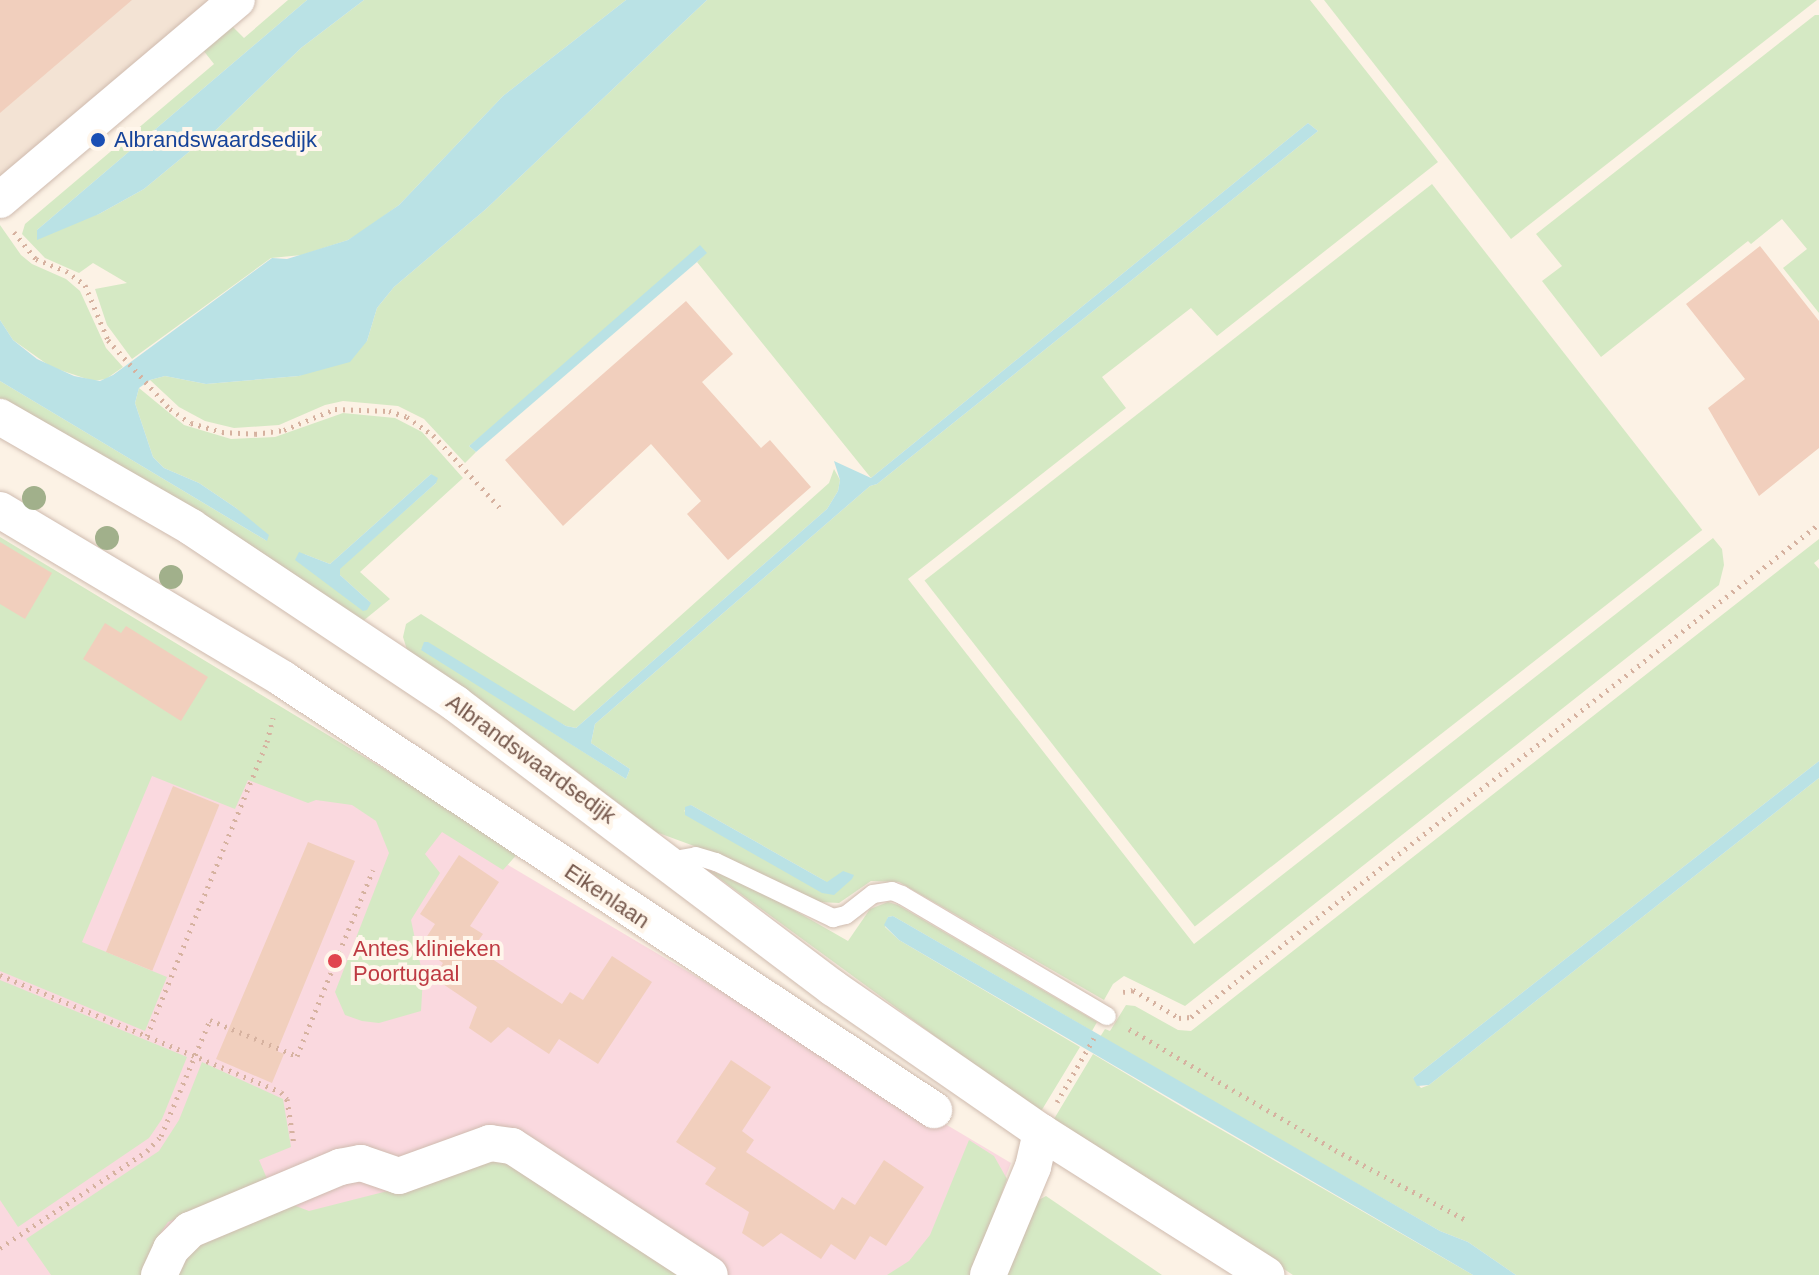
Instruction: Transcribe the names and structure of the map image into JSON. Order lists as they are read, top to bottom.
{
  "streets": {
    "street": ["Albrandswaardsedijk", "Eikenlaan"]
  },
  "places": ["Albrandswaardsedijk", "Antes klinieken Poortugaal"]
}
